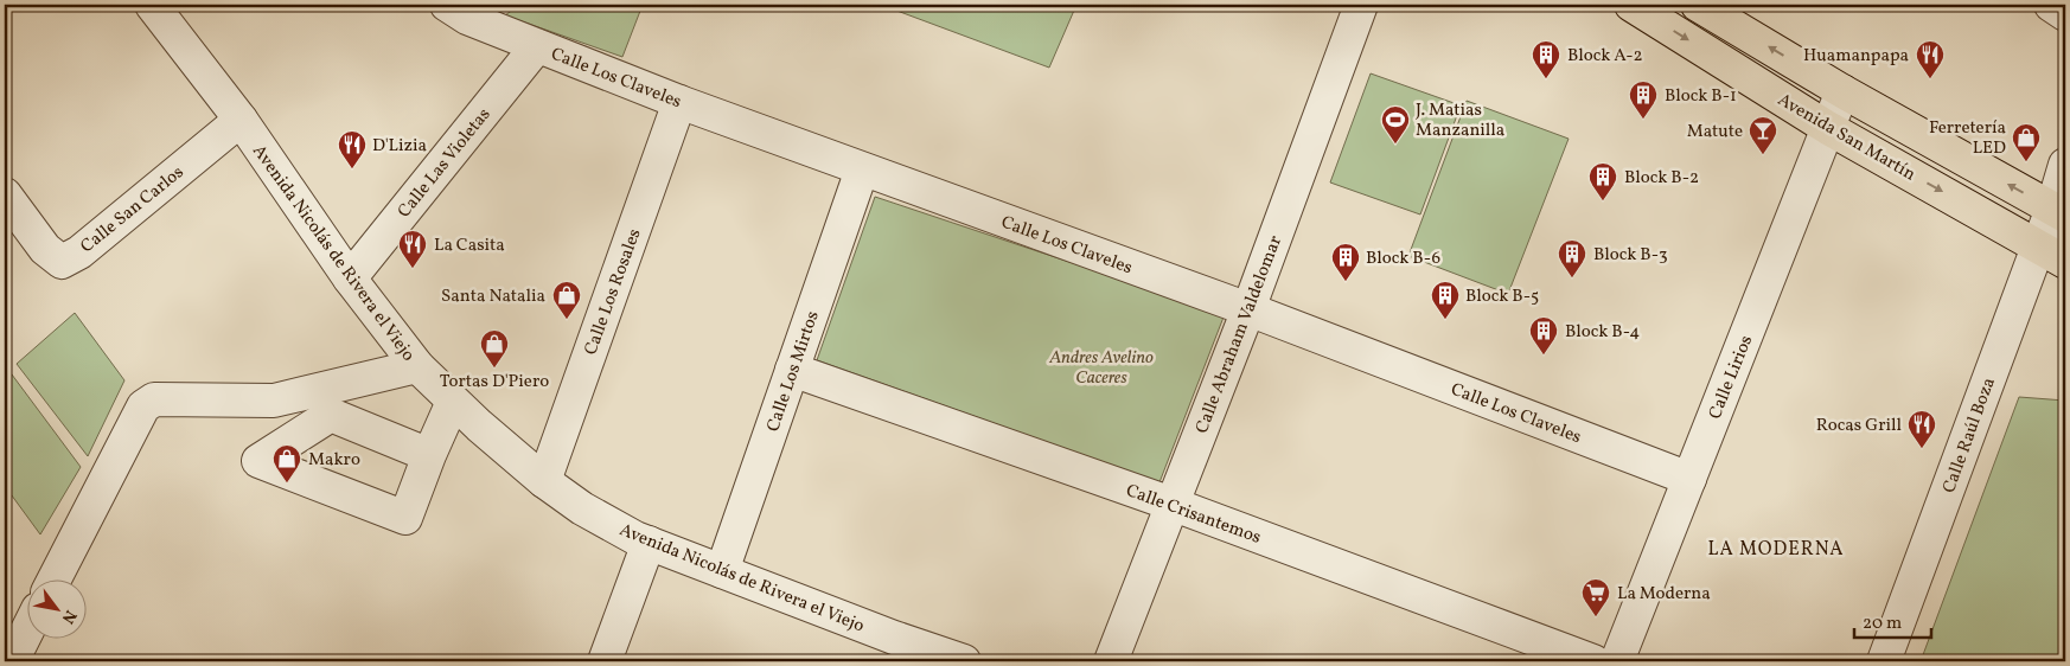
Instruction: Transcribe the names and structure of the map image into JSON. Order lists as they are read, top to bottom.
{
  "streets": {
    "main road": ["Avenida San Martín"],
    "street": [
      "Calle Los Claveles",
      "Calle Las Violetas",
      "Calle San Carlos",
      "Avenida Nicolás de Rivera el Viejo",
      "Calle Los Rosales",
      "Calle Abraham Valdelomar",
      "Calle Los Mirtos",
      "Calle Lirios",
      "Calle Raúl Boza",
      "Calle Crisantemos"
    ]
  },
  "crossings": [
    ["Calle Los Claveles", "Calle Las Violetas"],
    ["Calle Los Claveles", "Calle Los Rosales"],
    ["Calle Los Claveles", "Calle Abraham Valdelomar"],
    ["Calle Los Claveles", "Calle Los Mirtos"],
    ["Calle Los Claveles", "Calle Lirios"],
    ["Avenida San Martín", "Calle Lirios"],
    ["Avenida San Martín", "Calle Raúl Boza"],
    ["Calle Las Violetas", "Avenida Nicolás de Rivera el Viejo"],
    ["Calle San Carlos", "Avenida Nicolás de Rivera el Viejo"],
    ["Avenida Nicolás de Rivera el Viejo", "Calle Los Rosales"],
    ["Avenida Nicolás de Rivera el Viejo", "Calle Los Mirtos"],
    ["Calle Abraham Valdelomar", "Calle Crisantemos"],
    ["Calle Los Mirtos", "Calle Crisantemos"]
  ],
  "districts": ["LA MODERNA"],
  "parks": ["Andres Avelino Caceres"],
  "places": {
    "building": [
      "Block A-2",
      "Block B-1",
      "Block B-2",
      "Block B-3",
      "Block B-6",
      "Block B-5",
      "Block B-4"
    ],
    "restaurant": [
      "Huamanpapa",
      "D'Lizia",
      "La Casita",
      "Rocas Grill"
    ],
    "sports": ["J. Matias Manzanilla"],
    "bar": ["Matute"],
    "shop": [
      "Ferretería LED",
      "Santa Natalia",
      "Tortas D'Piero",
      "Makro"
    ],
    "supermarket": ["La Moderna"]
  },
  "scale_bar": "20 m",
  "north": "bottom right"
}
